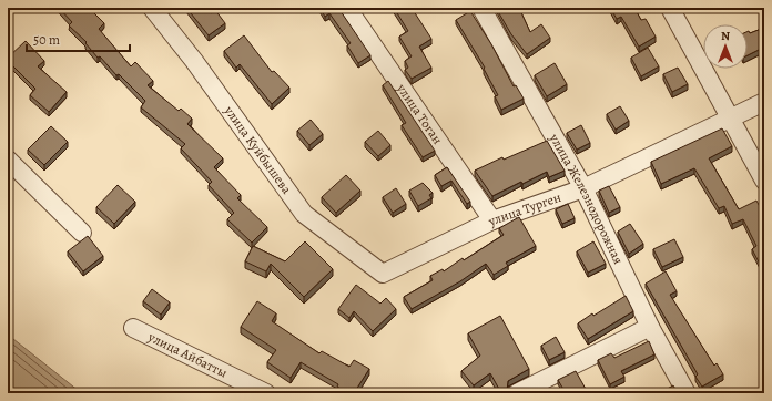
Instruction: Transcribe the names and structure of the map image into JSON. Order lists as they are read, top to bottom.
{
  "streets": {
    "street": [
      "улица Тоган",
      "улица Куйбышева",
      "улица Железнодорожная",
      "улица Турген",
      "улица Айбатты"
    ]
  },
  "crossings": [
    ["улица Тоган", "улица Турген"],
    ["улица Куйбышева", "улица Турген"],
    ["улица Железнодорожная", "улица Турген"]
  ],
  "scale_bar": "50 m",
  "north": "top"
}
